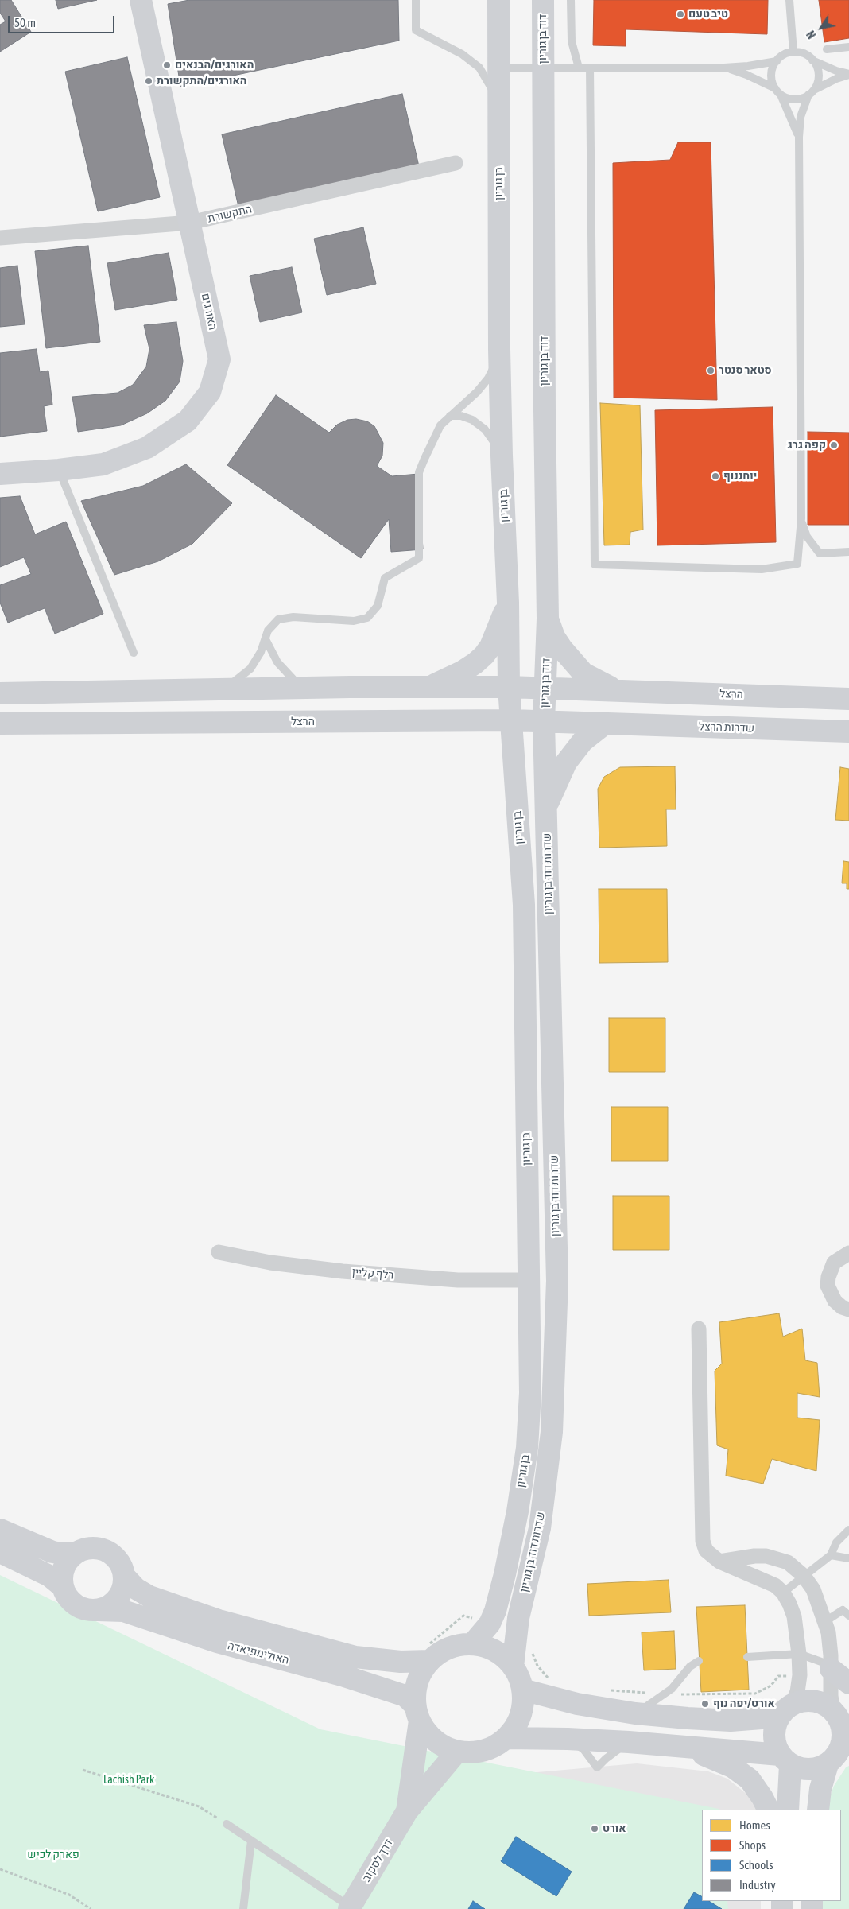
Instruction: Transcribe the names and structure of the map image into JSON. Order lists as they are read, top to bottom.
{
  "streets": {
    "main road": [
      "דוד בן גוריון",
      "בן גוריון",
      "האורגים",
      "הרצל",
      "שדרות הרצל",
      "שדרות דוד בן גוריון",
      "האולימפיאדה",
      "דרך לסקוב"
    ],
    "street": ["התקשורת", "רלף קליין"]
  },
  "crossings": [
    ["דוד בן גוריון", "הרצל"],
    ["דוד בן גוריון", "שדרות דוד בן גוריון"],
    ["בן גוריון", "הרצל"],
    ["בן גוריון", "שדרות דוד בן גוריון"],
    ["בן גוריון", "רלף קליין"],
    ["בן גוריון", "האולימפיאדה"],
    ["בן גוריון", "דרך לסקוב"],
    ["התקשורת", "האורגים"],
    ["הרצל", "שדרות הרצל"],
    ["הרצל", "שדרות דוד בן גוריון"],
    ["שדרות דוד בן גוריון", "האולימפיאדה"],
    ["שדרות דוד בן גוריון", "דרך לסקוב"],
    ["האולימפיאדה", "דרך לסקוב"]
  ],
  "parks": ["Lachish Park", "פארק לכיש"],
  "places": [
    "טיב טעם",
    "האורגים/הבנאים",
    "האורגים/התקשורת",
    "סטאר סנטר",
    "קפה גרג",
    "יוחננוף",
    "אורט/יפה נוף",
    "אורט"
  ],
  "legend": [
    "Homes",
    "Shops",
    "Schools",
    "Industry"
  ],
  "scale_bar": "50 m",
  "north": "bottom left"
}
